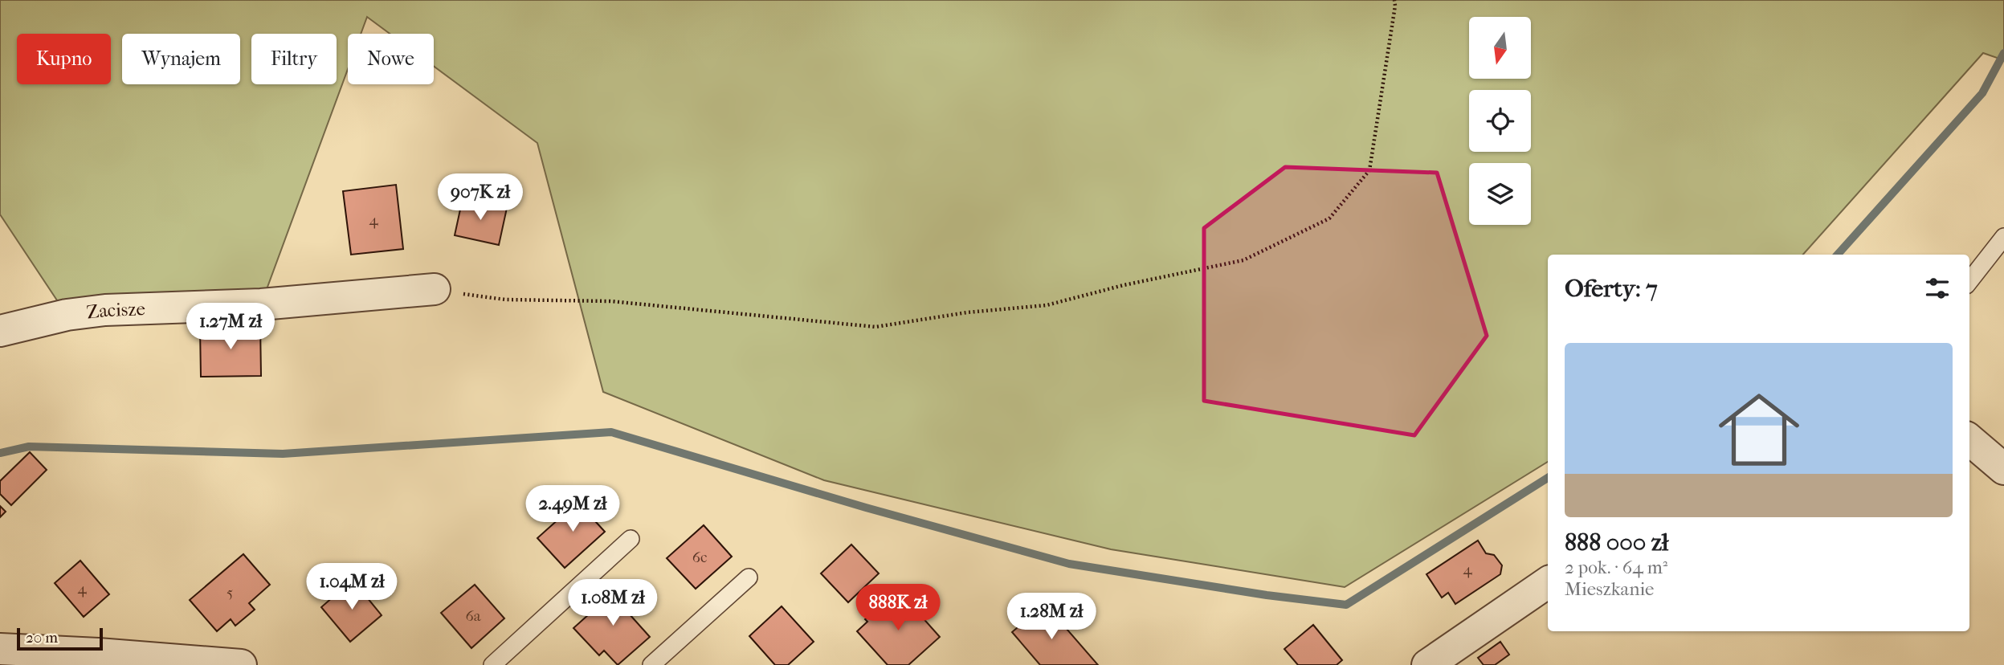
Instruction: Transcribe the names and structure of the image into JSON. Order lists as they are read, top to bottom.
{
  "streets": {
    "street": ["Zacisze"]
  },
  "house_numbers": [
    "4",
    "6c",
    "4",
    "4",
    "5",
    "6a"
  ],
  "scale_bar": "20 m",
  "north": "bottom",
  "page": {
    "chip": [
      "Kupno",
      "Wynajem",
      "Filtry",
      "Nowe"
    ],
    "price": [
      "907K zł",
      "1.27M zł",
      "2.49M zł",
      "1.04M zł",
      "1.08M zł",
      "888K zł",
      "1.28M zł"
    ],
    "heading": "Oferty: 7",
    "list": [
      {
        "name": "888 000 zł",
        "note": "2 pok. · 64 m² · Mieszkanie"
      }
    ],
    "scale": "20 m"
  }
}
